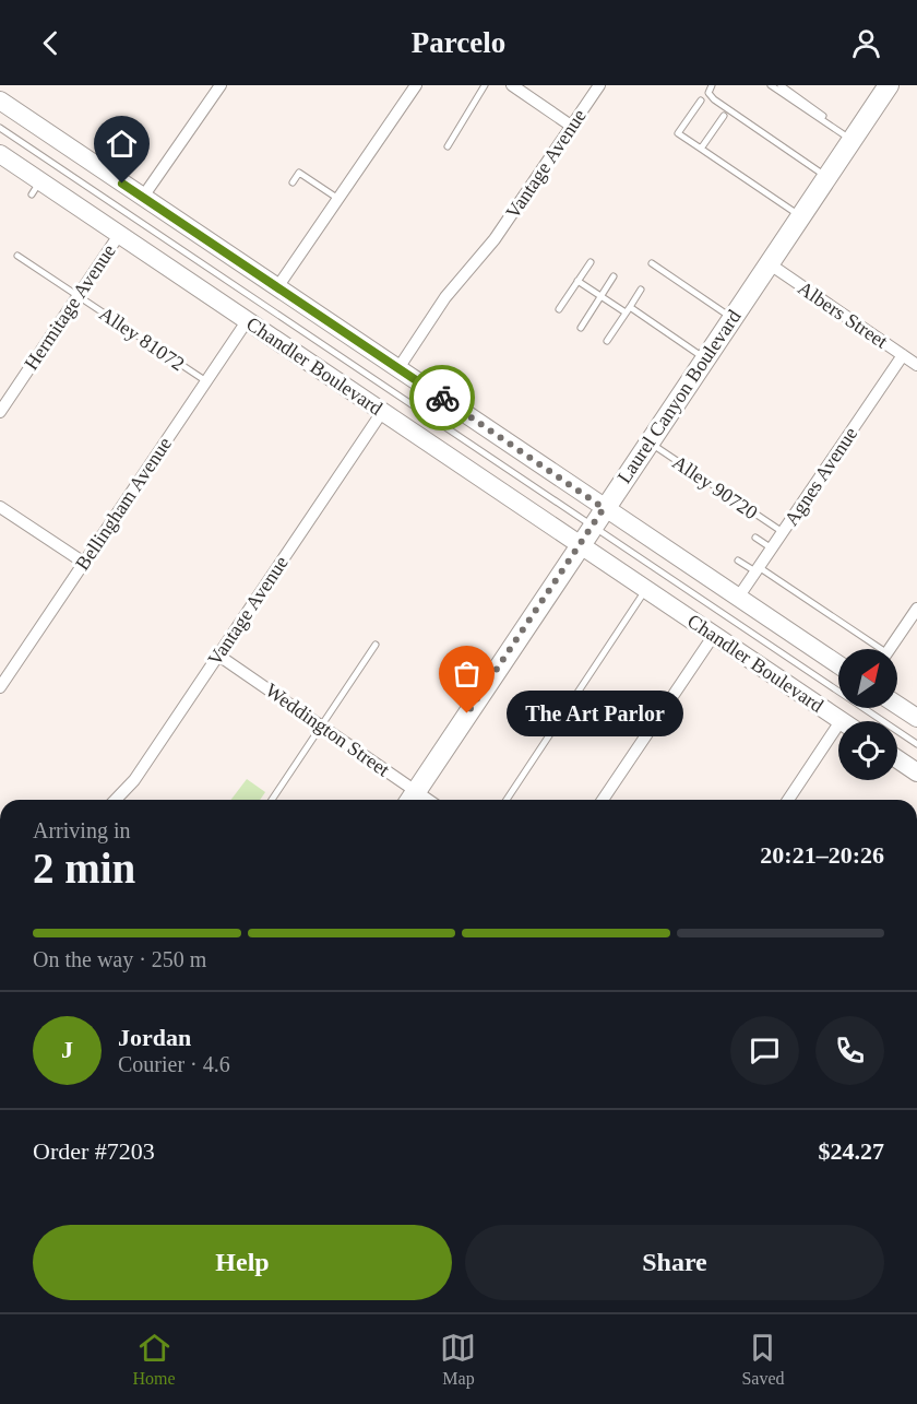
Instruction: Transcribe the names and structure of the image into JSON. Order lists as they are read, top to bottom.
{
  "streets": {
    "main road": ["Laurel Canyon Boulevard"],
    "street": [
      "Vantage Avenue",
      "Hermitage Avenue",
      "Albers Street",
      "Chandler Boulevard",
      "Agnes Avenue",
      "Bellingham Avenue",
      "Weddington Street"
    ],
    "lane": ["Alley 81072", "Alley 90720"]
  },
  "crossings": [
    ["Vantage Avenue", "Chandler Boulevard"],
    ["Vantage Avenue", "Weddington Street"],
    ["Hermitage Avenue", "Alley 81072"],
    ["Hermitage Avenue", "Chandler Boulevard"],
    ["Albers Street", "Laurel Canyon Boulevard"],
    ["Albers Street", "Agnes Avenue"],
    ["Alley 81072", "Bellingham Avenue"],
    ["Chandler Boulevard", "Laurel Canyon Boulevard"],
    ["Chandler Boulevard", "Bellingham Avenue"],
    ["Laurel Canyon Boulevard", "Alley 90720"],
    ["Laurel Canyon Boulevard", "Weddington Street"],
    ["Agnes Avenue", "Alley 90720"]
  ],
  "places": ["The Art Parlor"],
  "north": "top right",
  "page": {
    "header": "Parcelo",
    "bubble": "The Art Parlor",
    "heading": ["2 min", "Arriving in", "20:21–20:26"],
    "panel": [
      "Jordan",
      "Courier · 4.6",
      "Order #7203",
      "$24.27"
    ],
    "bar": "On the way · 250 m",
    "round": "J",
    "buttons": ["Help", "Share"],
    "tabs": ["Home", "Map", "Saved"]
  }
}
